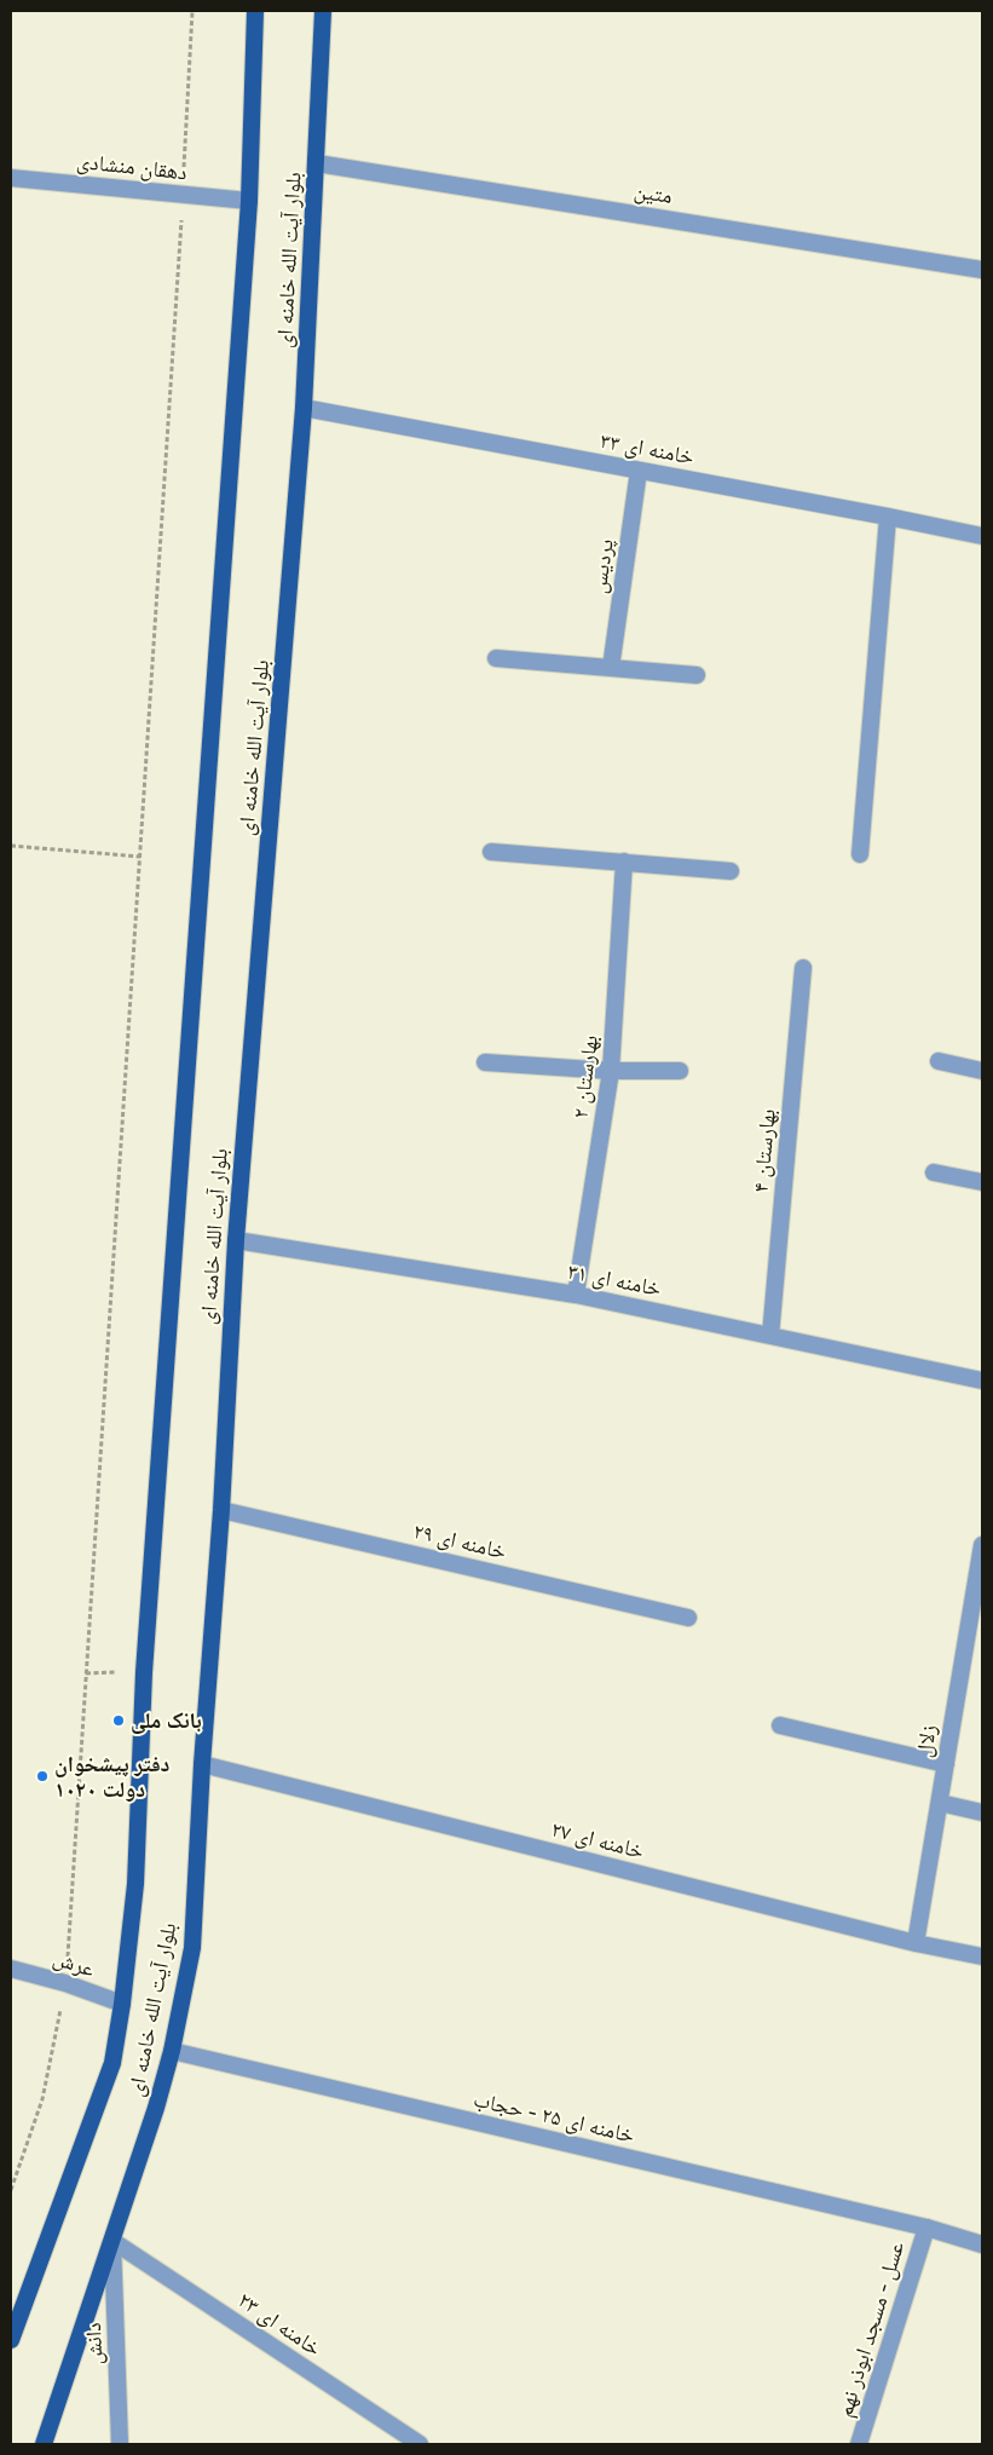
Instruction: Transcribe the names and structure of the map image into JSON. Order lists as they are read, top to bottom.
{
  "streets": {
    "main road": ["بلوار آیت الله خامنه ای"],
    "street": [
      "دهقان منشادی",
      "متین",
      "خامنه ای ۳۳",
      "پردیس",
      "بهارستان ۲",
      "بهارستان ۴",
      "خامنه ای ۳۱",
      "خامنه ای ۲۹",
      "زلال",
      "خامنه ای ۲۷",
      "عرش",
      "خامنه ای ۲۵ - حجاب",
      "خامنه ای ۲۳",
      "عسل - مسجد ابوذر نهم",
      "دانش"
    ]
  },
  "crossings": [
    ["دهقان منشادی", "بلوار آیت الله خامنه ای"],
    ["متین", "بلوار آیت الله خامنه ای"],
    ["بلوار آیت الله خامنه ای", "خامنه ای ۳۳"],
    ["بلوار آیت الله خامنه ای", "خامنه ای ۳۱"],
    ["بلوار آیت الله خامنه ای", "خامنه ای ۲۹"],
    ["بلوار آیت الله خامنه ای", "خامنه ای ۲۷"],
    ["بلوار آیت الله خامنه ای", "عرش"],
    ["بلوار آیت الله خامنه ای", "خامنه ای ۲۵ - حجاب"],
    ["بلوار آیت الله خامنه ای", "خامنه ای ۲۳"],
    ["بلوار آیت الله خامنه ای", "دانش"],
    ["خامنه ای ۳۳", "پردیس"],
    ["بهارستان ۲", "خامنه ای ۳۱"],
    ["بهارستان ۴", "خامنه ای ۳۱"],
    ["زلال", "خامنه ای ۲۷"],
    ["خامنه ای ۲۵ - حجاب", "عسل - مسجد ابوذر نهم"],
    ["خامنه ای ۲۳", "دانش"]
  ],
  "places": ["بانک ملی", "دفتر پیشخوان دولت ۱۰۲۰"]
}
